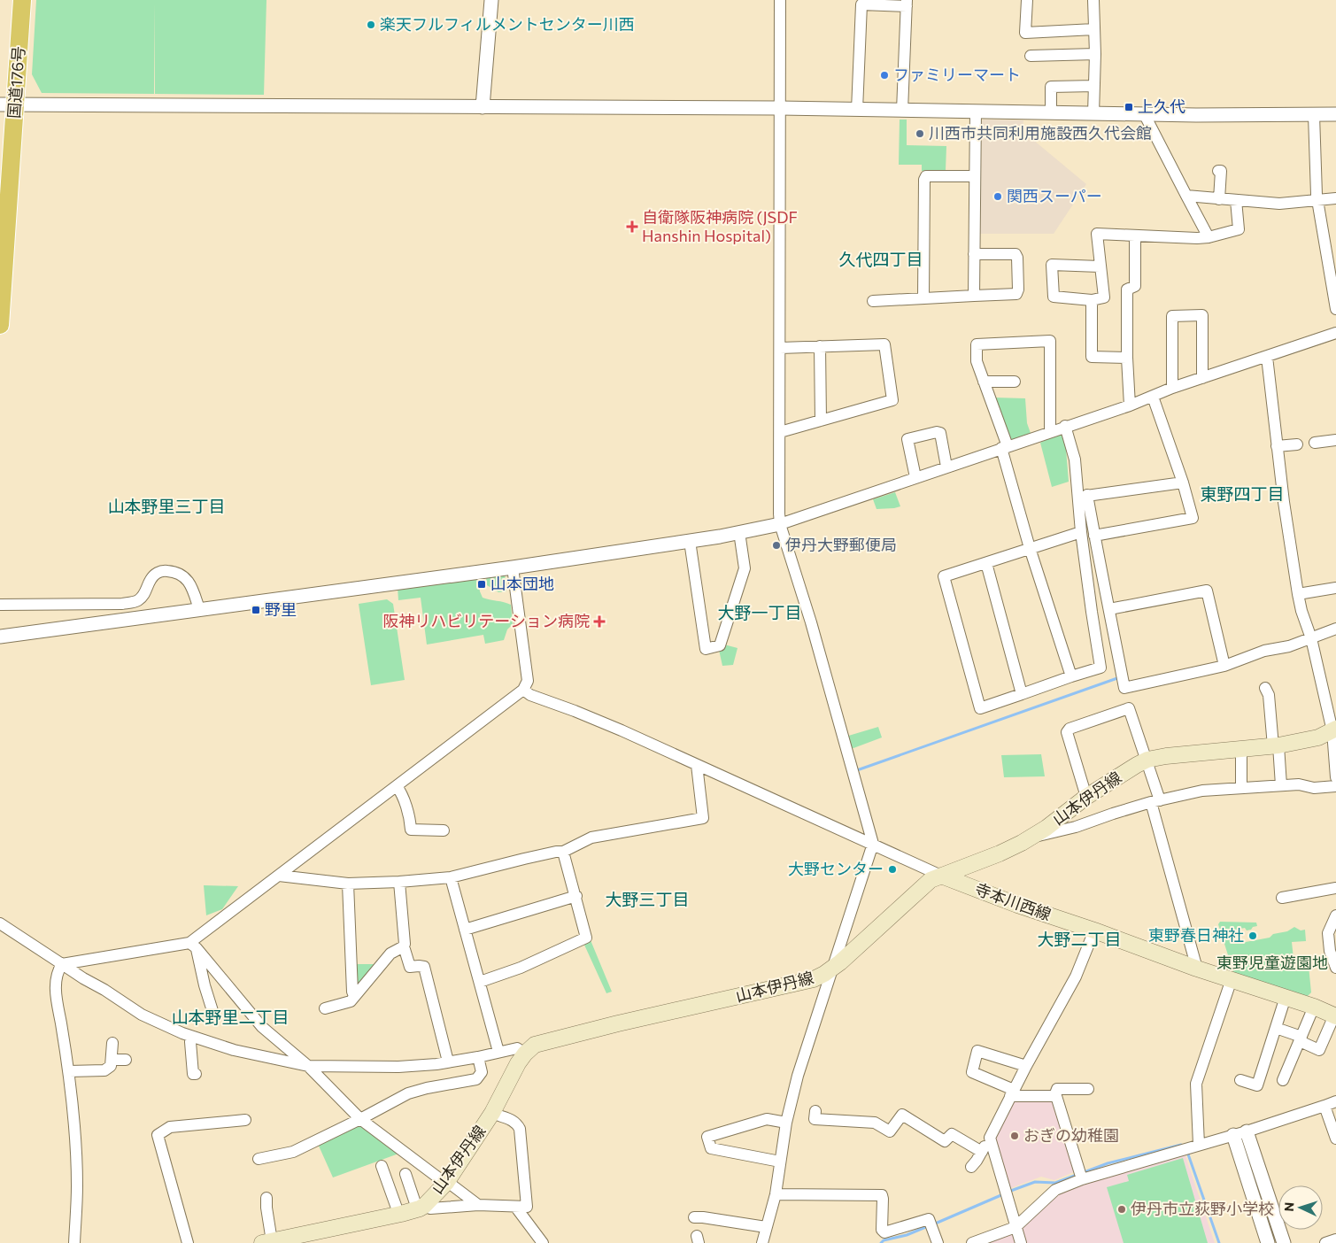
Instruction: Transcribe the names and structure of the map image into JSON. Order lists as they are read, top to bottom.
{
  "streets": {
    "highway": ["国道176号"],
    "main road": ["山本伊丹線", "寺本川西線"]
  },
  "crossings": [
    ["山本伊丹線", "寺本川西線"]
  ],
  "districts": [
    "久代四丁目",
    "東野四丁目",
    "山本野里三丁目",
    "大野一丁目",
    "大野三丁目",
    "大野二丁目",
    "山本野里二丁目"
  ],
  "parks": ["東野児童遊園地"],
  "places": {
    "other": [
      "楽天フルフィルメントセンター川西",
      "ファミリーマート",
      "川西市共同利用施設西久代会館",
      "関西スーパー",
      "伊丹大野郵便局",
      "大野センター",
      "東野春日神社",
      "おぎの幼稚園",
      "伊丹市立荻野小学校"
    ],
    "transit": ["上久代", "山本団地", "野里"],
    "health": ["自衛隊阪神病院 (JSDF Hanshin Hospital)", "阪神リハビリテーション病院"]
  },
  "north": "left"
}
